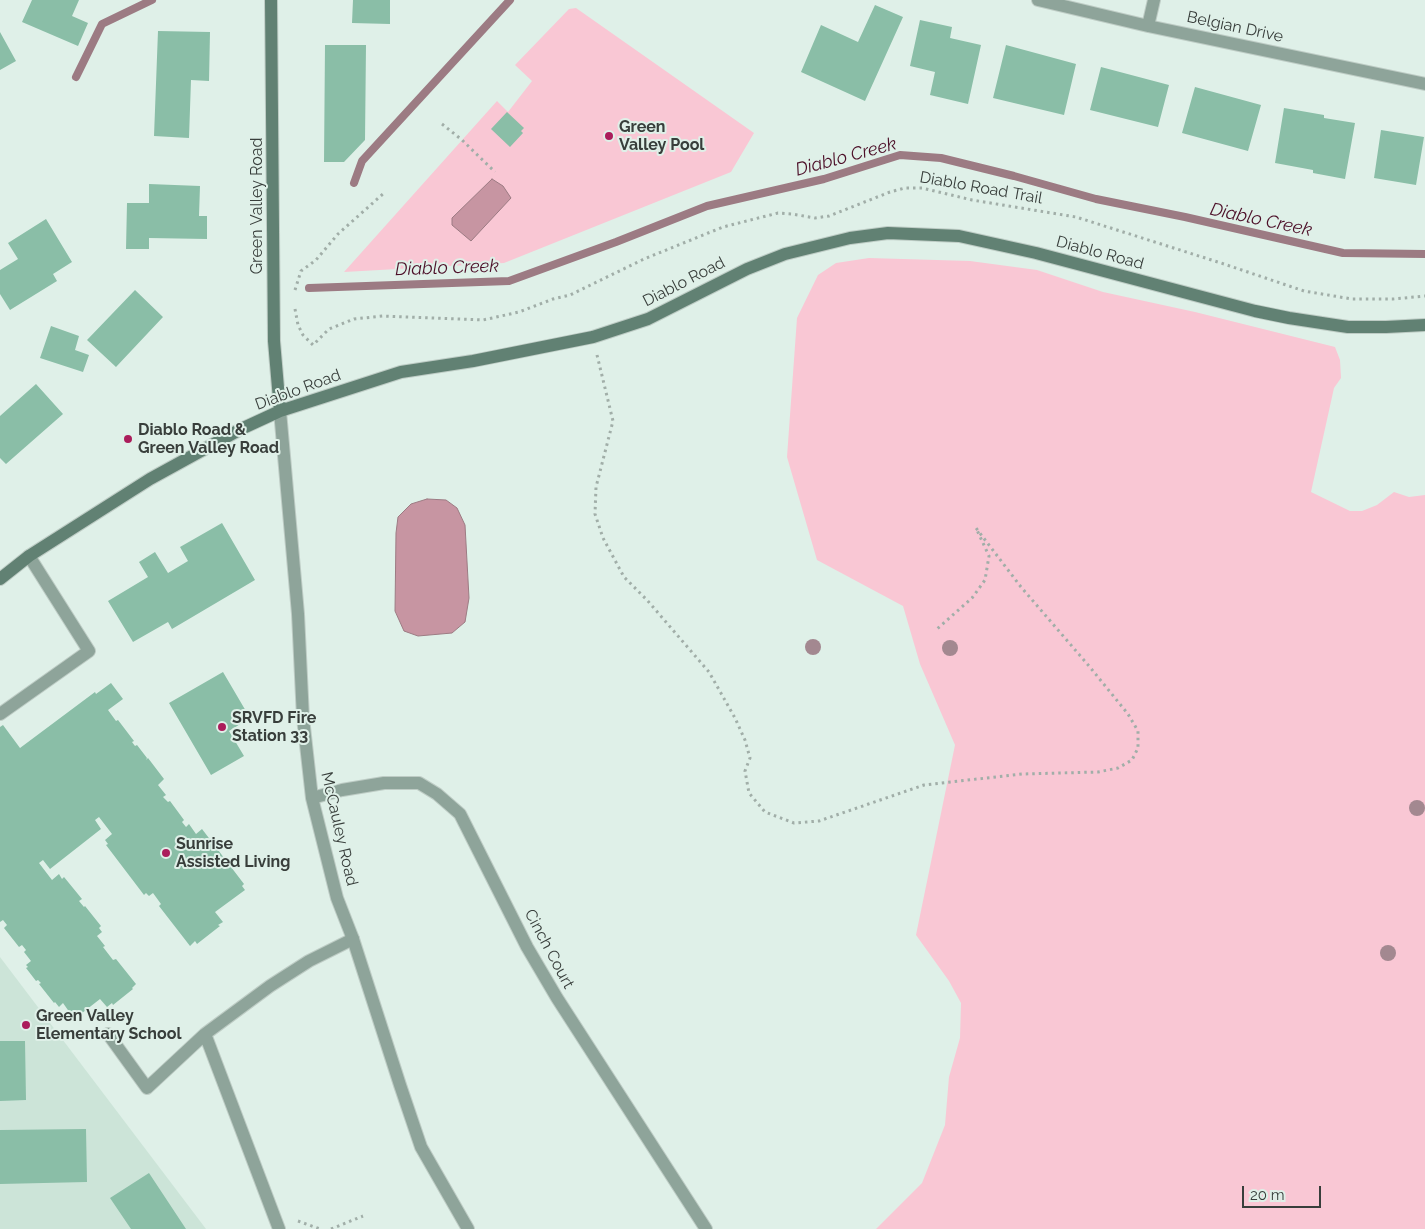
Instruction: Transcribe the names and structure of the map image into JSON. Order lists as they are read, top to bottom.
{
  "streets": {
    "street": [
      "Belgian Drive",
      "Green Valley Road",
      "Diablo Road",
      "McCauley Road",
      "Cinch Court"
    ],
    "path": ["Diablo Road Trail"]
  },
  "crossings": [
    ["Green Valley Road", "Diablo Road"],
    ["Green Valley Road", "McCauley Road"],
    ["Diablo Road", "McCauley Road"],
    ["McCauley Road", "Cinch Court"]
  ],
  "water": ["Diablo Creek"],
  "places": [
    "Green Valley Pool",
    "Diablo Road & Green Valley Road",
    "SRVFD Fire Station 33",
    "Sunrise Assisted Living",
    "Green Valley Elementary School"
  ],
  "scale_bar": "20 m"
}
